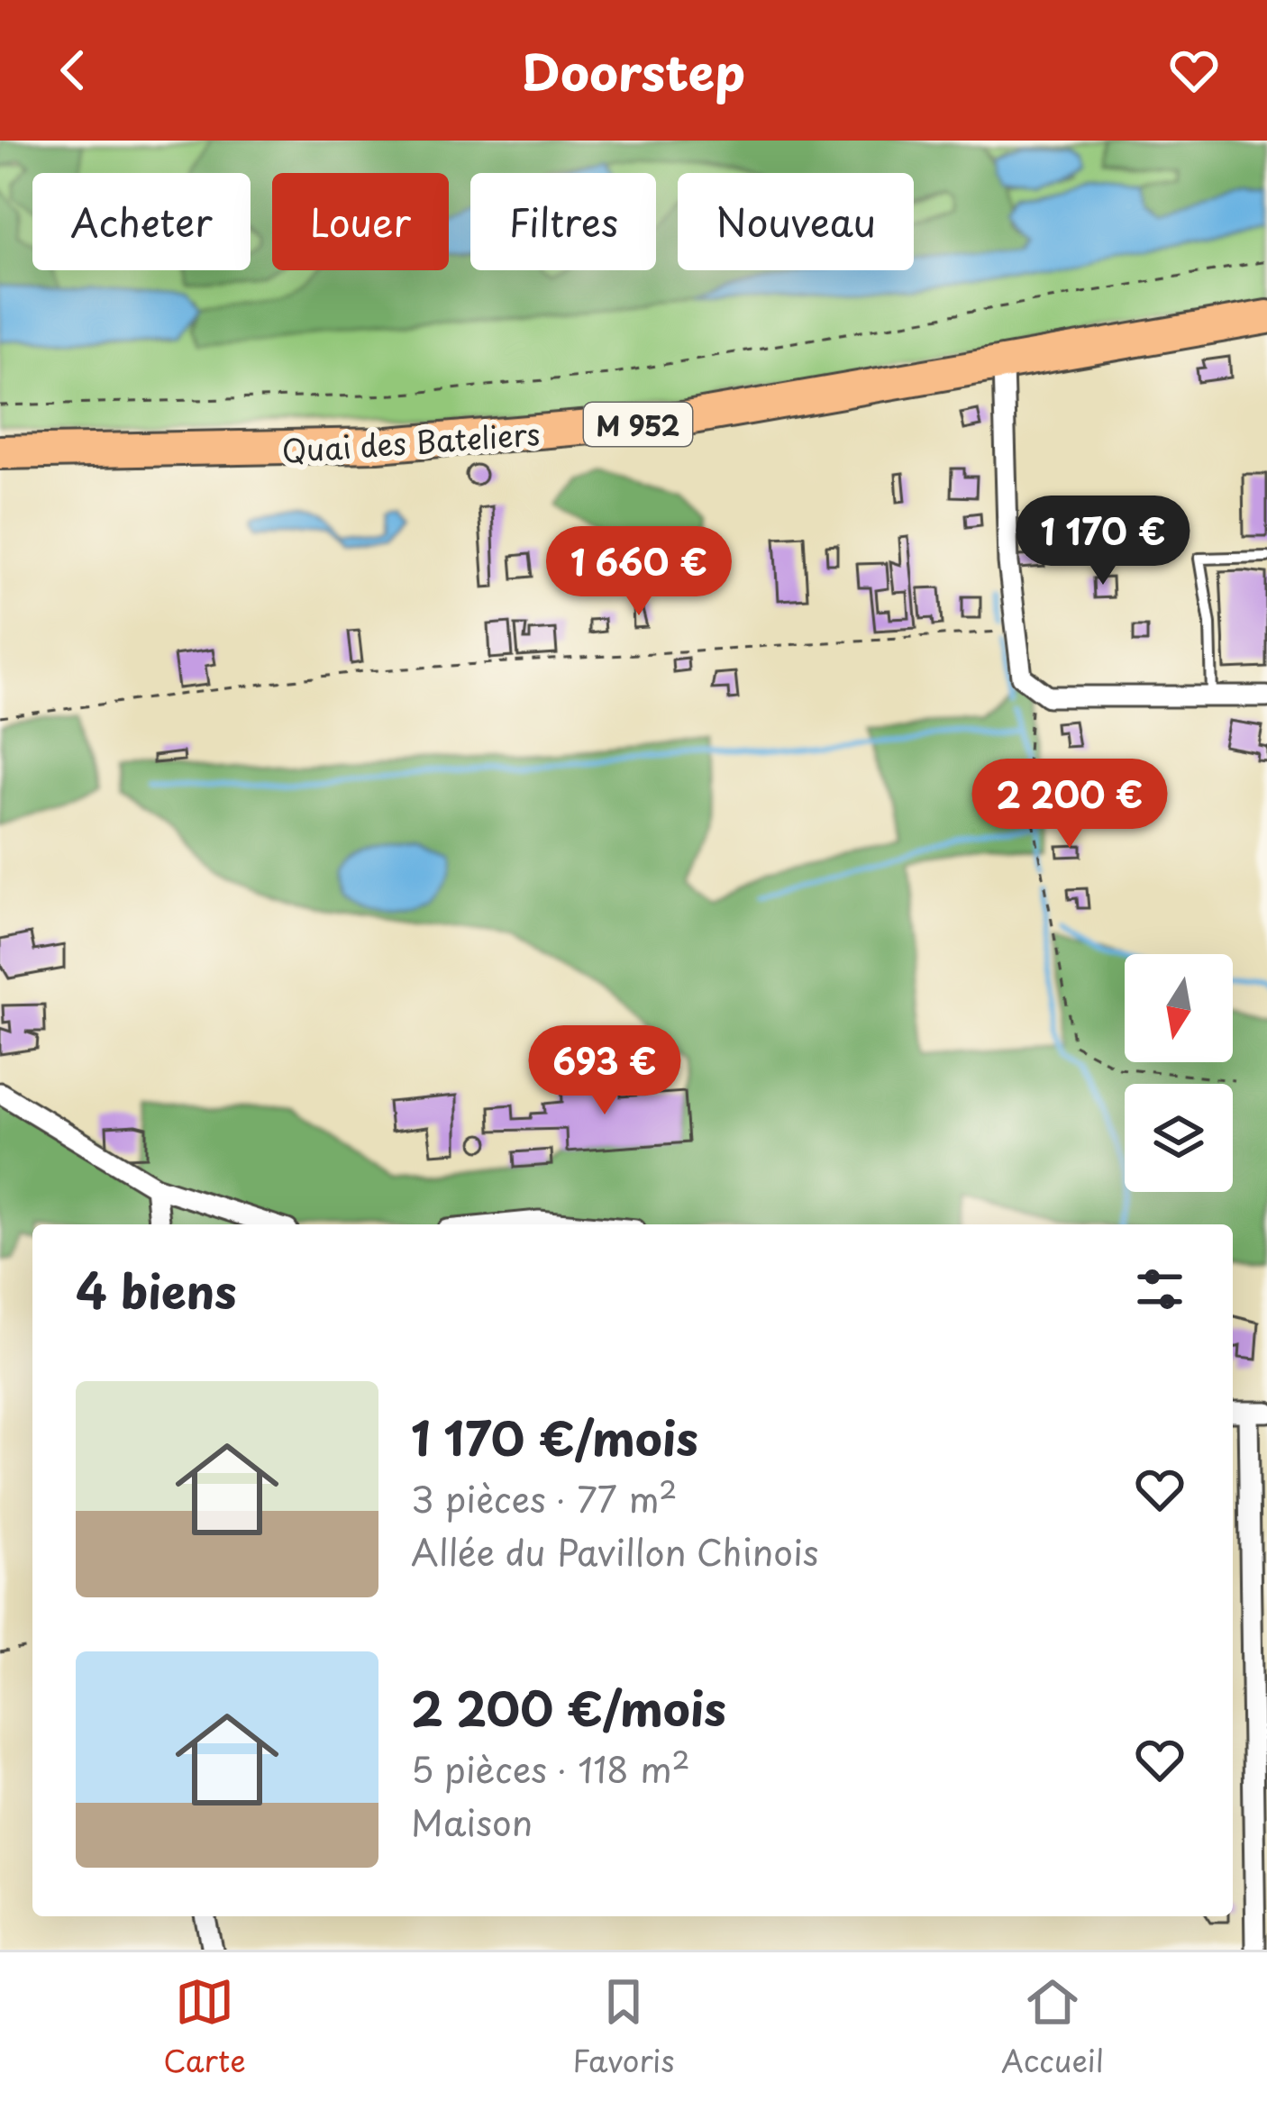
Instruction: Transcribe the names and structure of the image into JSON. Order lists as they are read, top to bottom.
{
  "streets": {
    "main road": ["M 952", "Quai des Bateliers"]
  },
  "north": "bottom",
  "page": {
    "header": "Doorstep",
    "chip": [
      "Acheter",
      "Louer",
      "Filtres",
      "Nouveau"
    ],
    "price": [
      "1 170 €",
      "1 660 €",
      "2 200 €",
      "693 €"
    ],
    "heading": "4 biens",
    "list": [
      {
        "name": "1 170 €/mois",
        "note": "3 pièces · 77 m² · Allée du Pavillon Chinois"
      },
      {
        "name": "2 200 €/mois",
        "note": "5 pièces · 118 m² · Maison"
      }
    ],
    "tabs": ["Carte", "Favoris", "Accueil"]
  }
}
